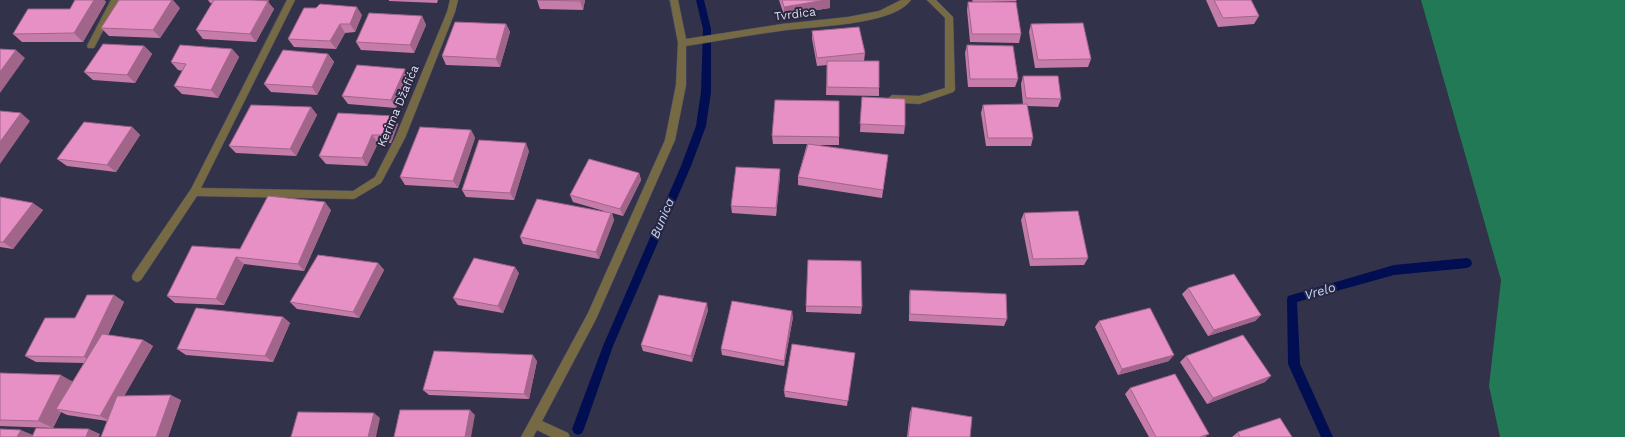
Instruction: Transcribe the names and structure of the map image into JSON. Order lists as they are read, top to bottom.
{
  "streets": {
    "street": ["Tvrdica", "Kerima Džafića"]
  },
  "water": ["Bunica", "Vrelo"]
}
